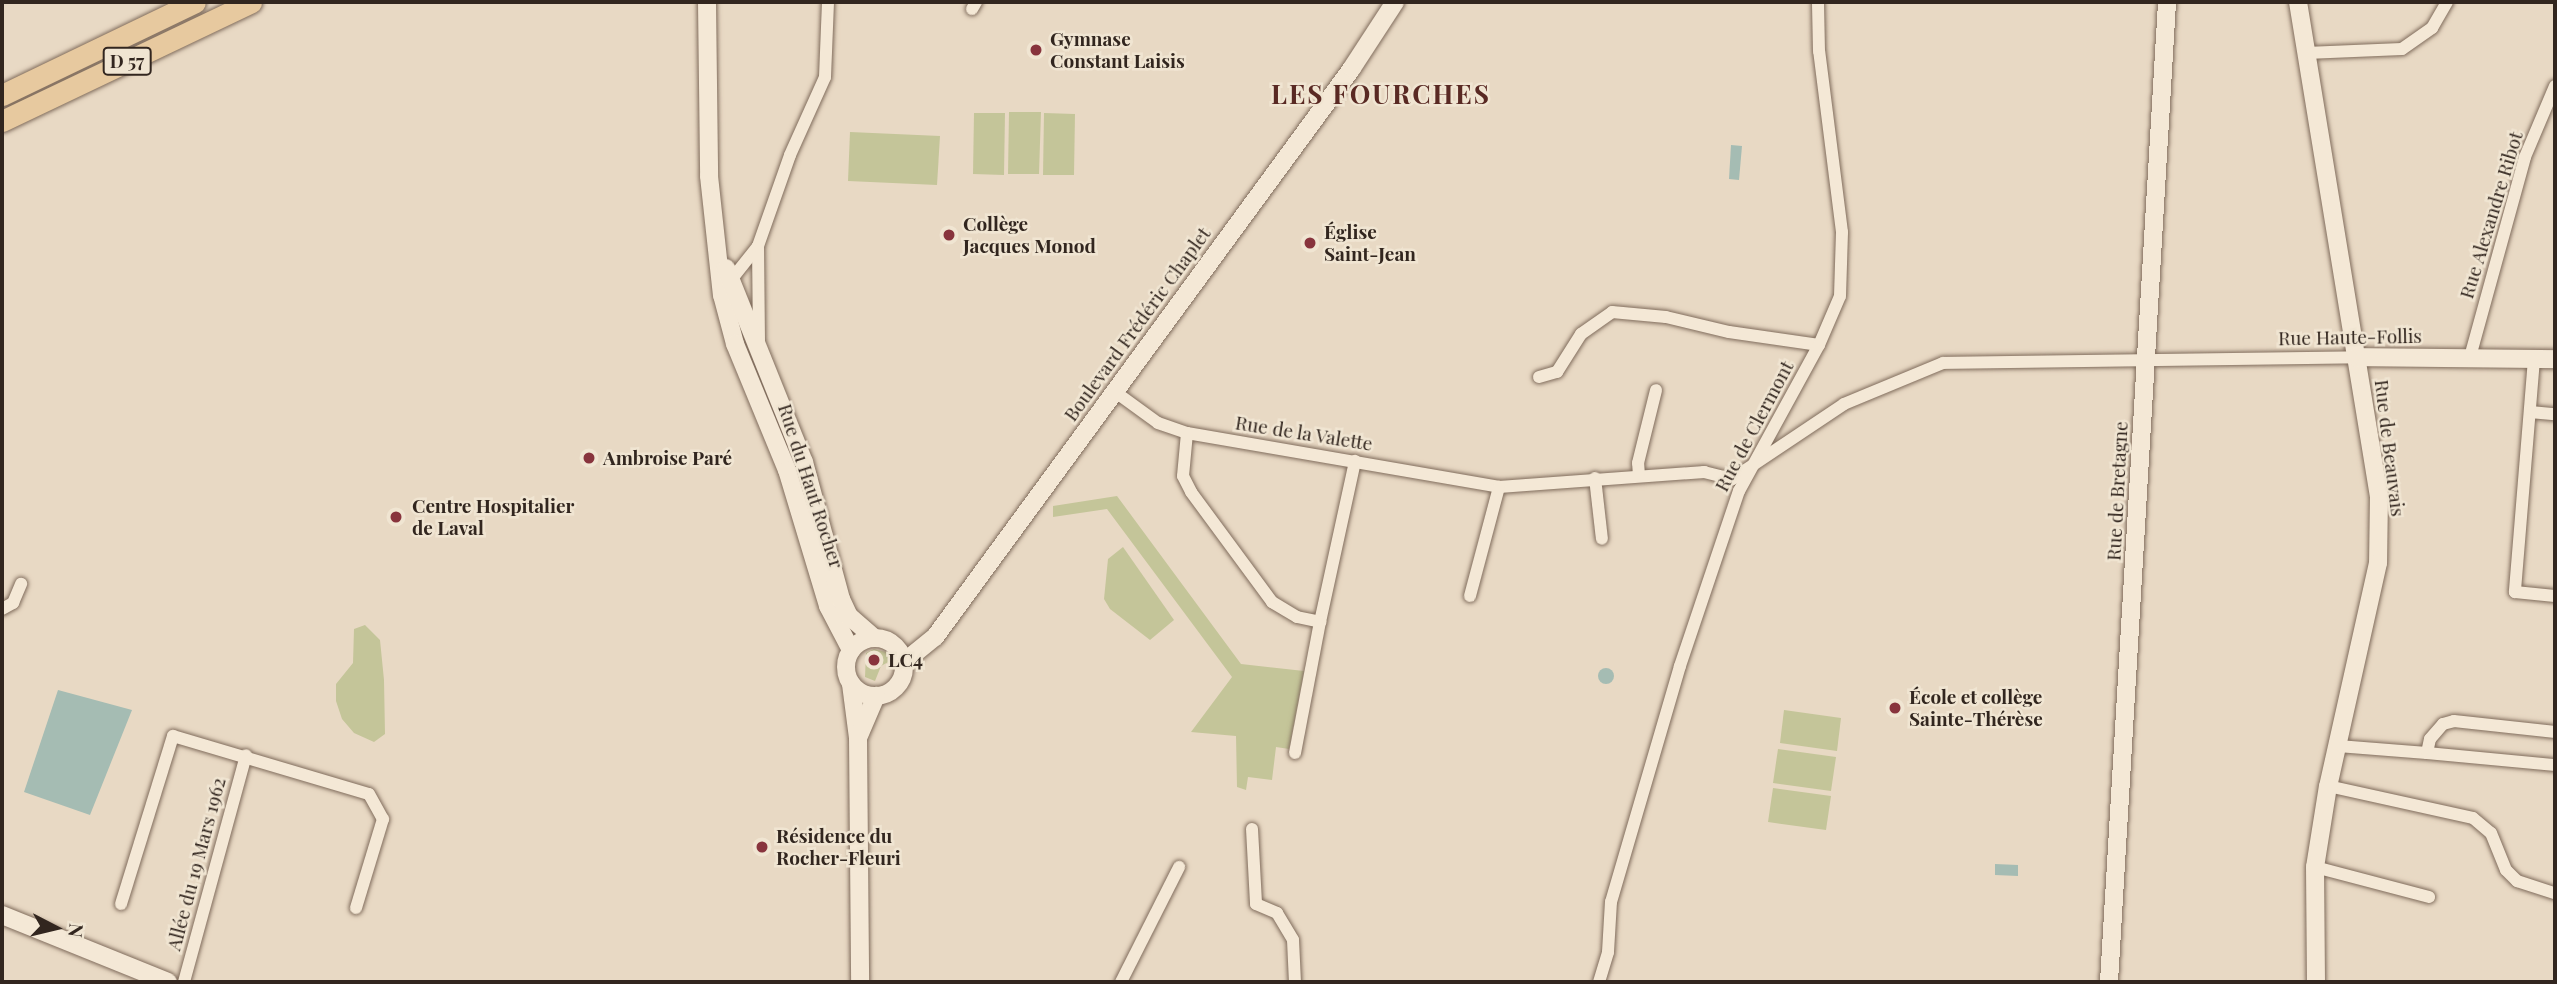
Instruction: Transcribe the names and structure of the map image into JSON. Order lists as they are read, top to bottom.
{
  "streets": {
    "main road": ["D 57"],
    "street": [
      "Rue Alexandre Ribot",
      "Boulevard Frédéric Chaplet",
      "Rue Haute-Follis",
      "Rue de Clermont",
      "Rue de la Valette",
      "Rue de Beauvais",
      "Rue du Haut Rocher",
      "Rue de Bretagne",
      "Allée du 19 Mars 1962"
    ]
  },
  "crossings": [
    ["Rue Alexandre Ribot", "Rue Haute-Follis"],
    ["Boulevard Frédéric Chaplet", "Rue de la Valette"],
    ["Boulevard Frédéric Chaplet", "Rue du Haut Rocher"],
    ["Rue Haute-Follis", "Rue de Clermont"],
    ["Rue Haute-Follis", "Rue de la Valette"],
    ["Rue Haute-Follis", "Rue de Beauvais"],
    ["Rue Haute-Follis", "Rue de Bretagne"],
    ["Rue de Clermont", "Rue de la Valette"]
  ],
  "districts": ["LES FOURCHES"],
  "places": [
    "Gymnase Constant Laisis",
    "Collège Jacques Monod",
    "Église Saint-Jean",
    "Ambroise Paré",
    "Centre Hospitalier de Laval",
    "LC4",
    "École et collège Sainte-Thérèse",
    "Résidence du Rocher-Fleuri"
  ],
  "north": "right"
}
